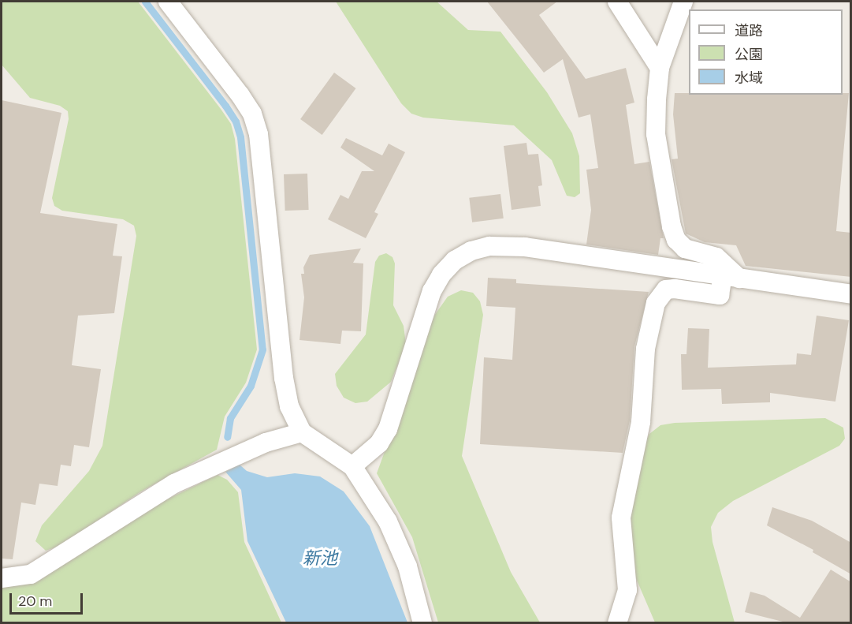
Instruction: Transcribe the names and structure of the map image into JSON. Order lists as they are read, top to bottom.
{
  "water": ["新池"],
  "legend": ["道路", "公園", "水域"],
  "scale_bar": "20 m"
}
